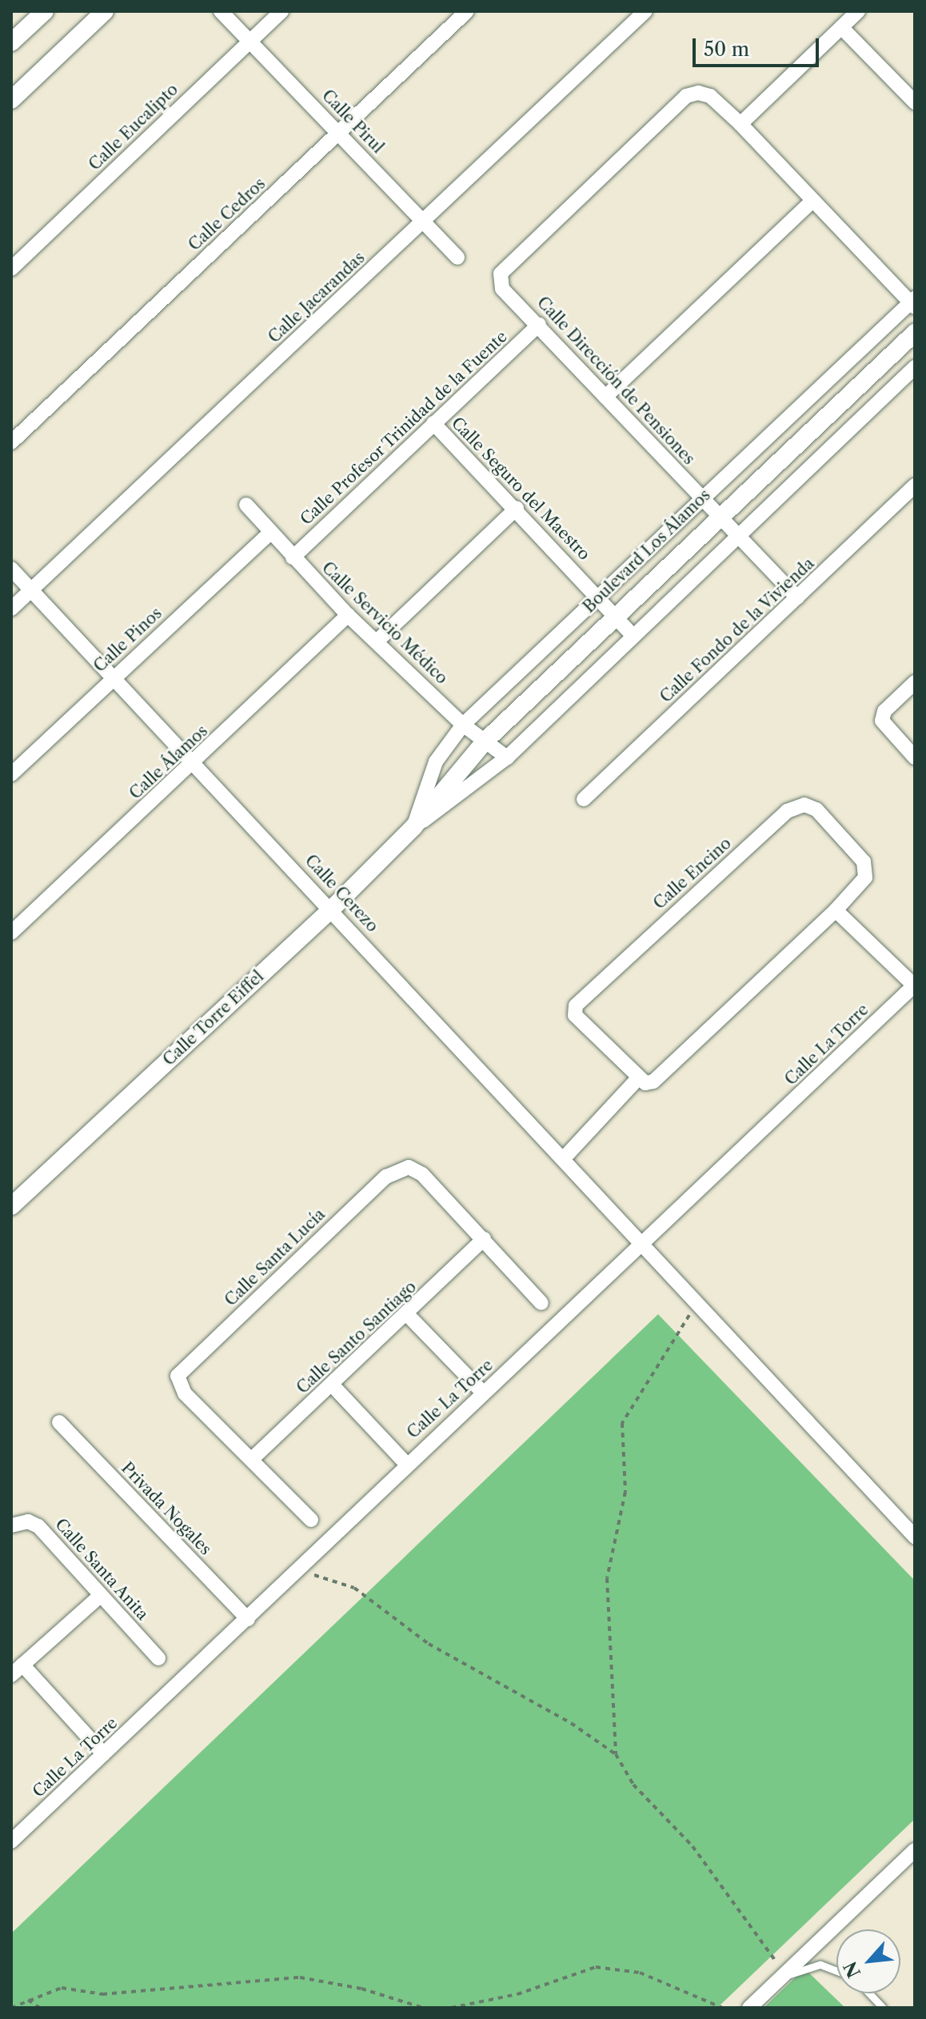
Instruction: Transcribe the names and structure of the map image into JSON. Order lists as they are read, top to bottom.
{
  "streets": {
    "street": [
      "Calle Pirul",
      "Calle Eucalipto",
      "Calle Cedros",
      "Calle Jacarandas",
      "Calle Dirección de Pensiones",
      "Calle Profesor Trinidad de la Fuente",
      "Calle Seguro del Maestro",
      "Boulevard Los Álamos",
      "Calle Servicio Médico",
      "Calle Fondo de la Vivienda",
      "Calle Pinos",
      "Calle Álamos",
      "Calle Encino",
      "Calle Cerezo",
      "Calle Torre Eiffel",
      "Calle La Torre",
      "Calle Santa Lucía",
      "Calle Santo Santiago",
      "Privada Nogales",
      "Calle Santa Anita"
    ]
  },
  "crossings": [
    ["Calle Pirul", "Calle Eucalipto"],
    ["Calle Pirul", "Calle Cedros"],
    ["Calle Pirul", "Calle Jacarandas"],
    ["Calle Jacarandas", "Calle Cerezo"],
    ["Calle Dirección de Pensiones", "Calle Profesor Trinidad de la Fuente"],
    ["Calle Dirección de Pensiones", "Boulevard Los Álamos"],
    ["Calle Dirección de Pensiones", "Calle Fondo de la Vivienda"],
    ["Calle Profesor Trinidad de la Fuente", "Calle Seguro del Maestro"],
    ["Calle Profesor Trinidad de la Fuente", "Calle Servicio Médico"],
    ["Calle Seguro del Maestro", "Boulevard Los Álamos"],
    ["Boulevard Los Álamos", "Calle Servicio Médico"],
    ["Boulevard Los Álamos", "Calle Torre Eiffel"],
    ["Calle Servicio Médico", "Calle Pinos"],
    ["Calle Servicio Médico", "Calle Álamos"],
    ["Calle Pinos", "Calle Cerezo"],
    ["Calle Álamos", "Calle Cerezo"],
    ["Calle Cerezo", "Calle Torre Eiffel"],
    ["Calle Cerezo", "Calle La Torre"],
    ["Calle La Torre", "Privada Nogales"],
    ["Calle Santa Lucía", "Calle Santo Santiago"]
  ],
  "scale_bar": "50 m",
  "north": "bottom left"
}
